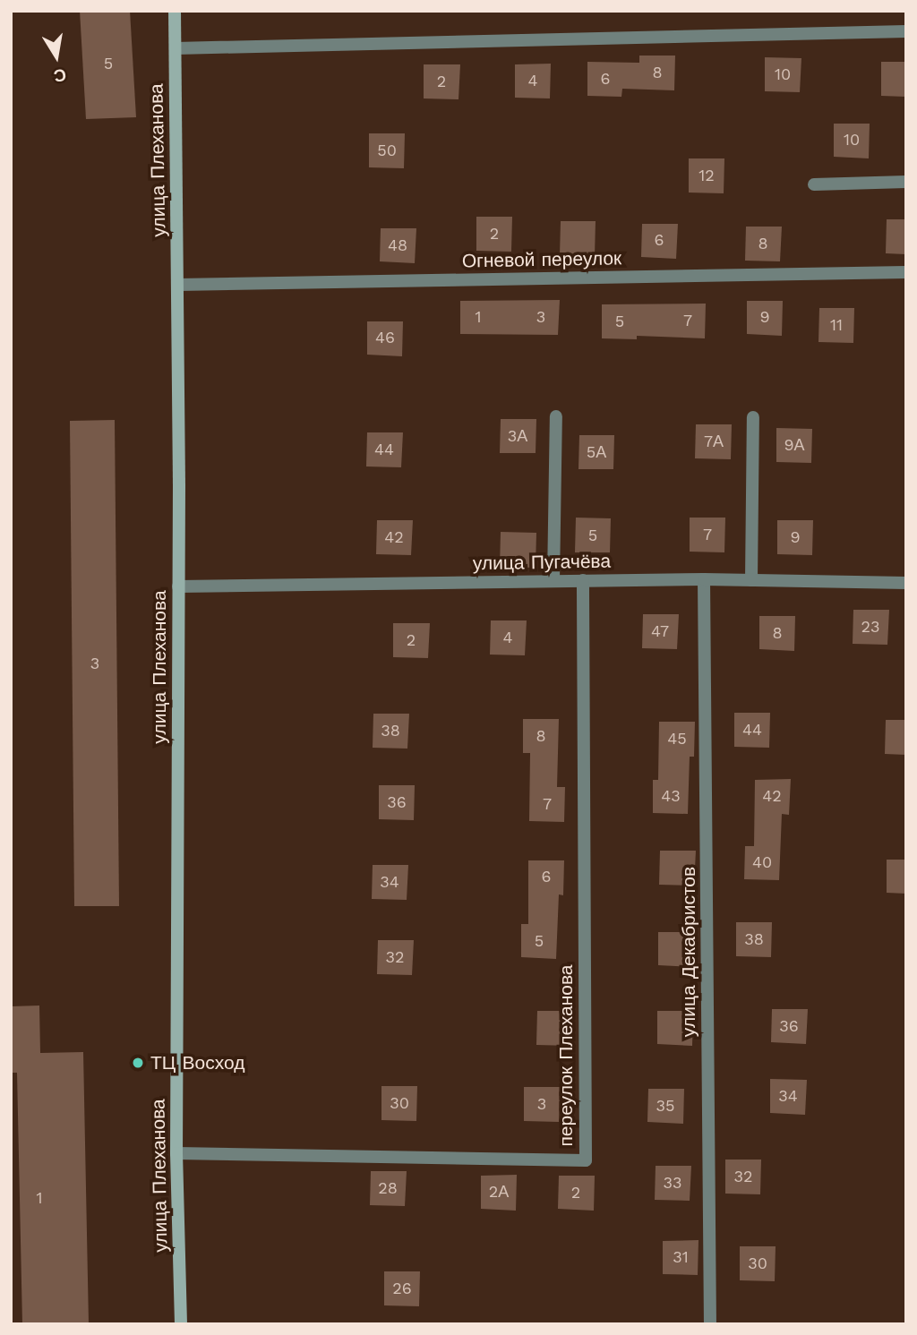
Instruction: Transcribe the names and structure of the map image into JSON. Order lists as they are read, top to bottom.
{
  "streets": {
    "main road": ["улица Плеханова"],
    "street": [
      "Огневой переулок",
      "улица Пугачёва",
      "улица Декабристов",
      "переулок Плеханова"
    ]
  },
  "crossings": [
    ["улица Плеханова", "Огневой переулок"],
    ["улица Плеханова", "улица Пугачёва"],
    ["улица Плеханова", "переулок Плеханова"],
    ["улица Пугачёва", "улица Декабристов"],
    ["улица Пугачёва", "переулок Плеханова"]
  ],
  "places": ["ТЦ Восход"],
  "house_numbers": [
    "5",
    "8",
    "10",
    "6",
    "4",
    "2",
    "10",
    "50",
    "12",
    "2",
    "6",
    "8",
    "48",
    "1",
    "3",
    "9",
    "7",
    "5",
    "11",
    "46",
    "3А",
    "7А",
    "9А",
    "44",
    "5А",
    "7",
    "5",
    "42",
    "9",
    "23",
    "47",
    "8",
    "4",
    "2",
    "3",
    "44",
    "38",
    "8",
    "45",
    "43",
    "42",
    "36",
    "7",
    "40",
    "6",
    "34",
    "38",
    "5",
    "32",
    "36",
    "34",
    "30",
    "3",
    "35",
    "32",
    "33",
    "28",
    "2А",
    "2",
    "1",
    "31",
    "30",
    "26"
  ],
  "north": "bottom"
}
